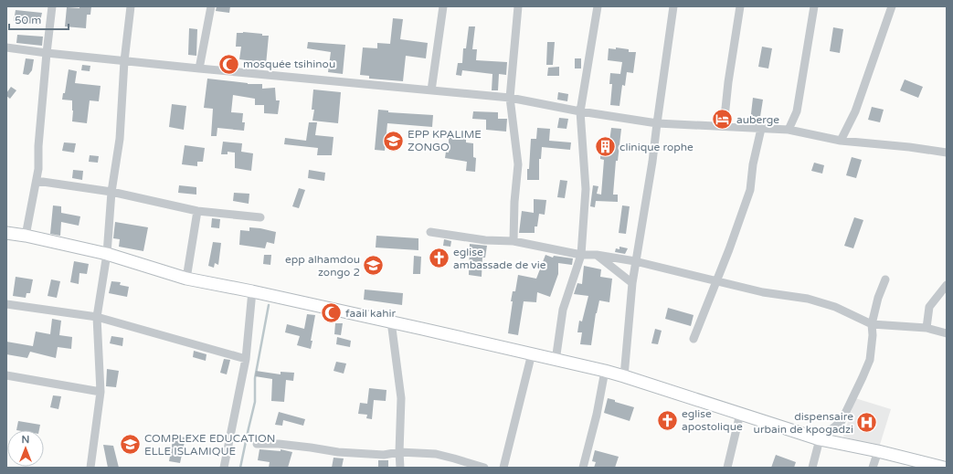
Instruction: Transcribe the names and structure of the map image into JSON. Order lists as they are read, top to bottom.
{
  "places": {
    "mosque": ["mosquée tsihinou", "faail kahir"],
    "hotel": ["auberge"],
    "school or university": ["EPP KPALIME ZONGO", "epp alhamdou zongo 2", "COMPLEXE EDUCATION ELLE ISLAMIQUE"],
    "building": ["clinique rophe"],
    "church": ["eglise ambassade de vie", "eglise apostolique"],
    "hospital": ["dispensaire urbain de kpogadzi"]
  },
  "scale_bar": "50 m",
  "north": "top"
}
